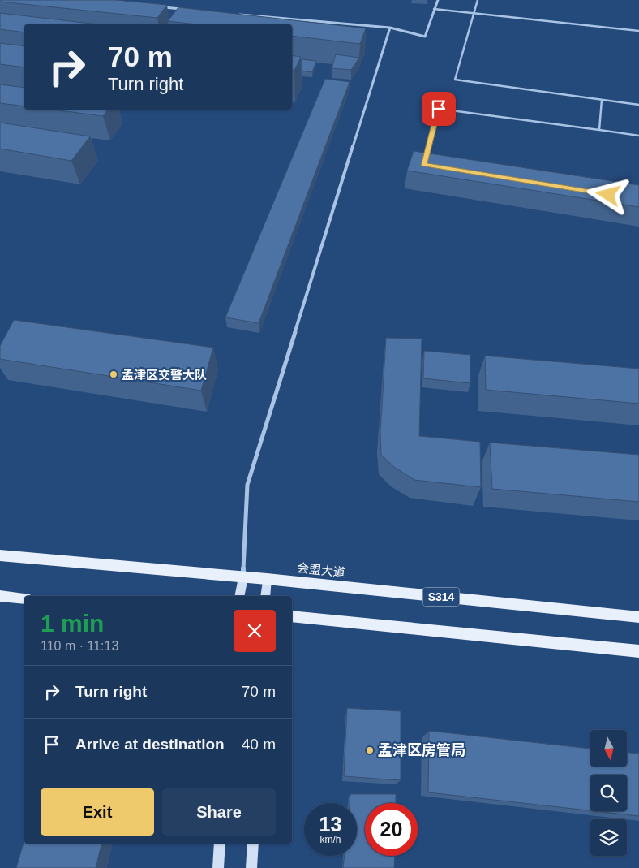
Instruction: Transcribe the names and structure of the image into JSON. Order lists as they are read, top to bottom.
{
  "streets": {
    "main road": ["会盟大道", "S314"]
  },
  "places": ["孟津区交警大队", "孟津区房管局"],
  "north": "bottom",
  "page": {
    "turn": ["70 m", "Turn right"],
    "heading": ["1 min", "110 m · 11:13"],
    "list": [
      {
        "name": "Turn right",
        "value": "70 m"
      },
      {
        "name": "Arrive at destination",
        "value": "40 m"
      }
    ],
    "buttons": ["Exit", "Share"],
    "speed": "13 km/h",
    "limit": "20"
  }
}
